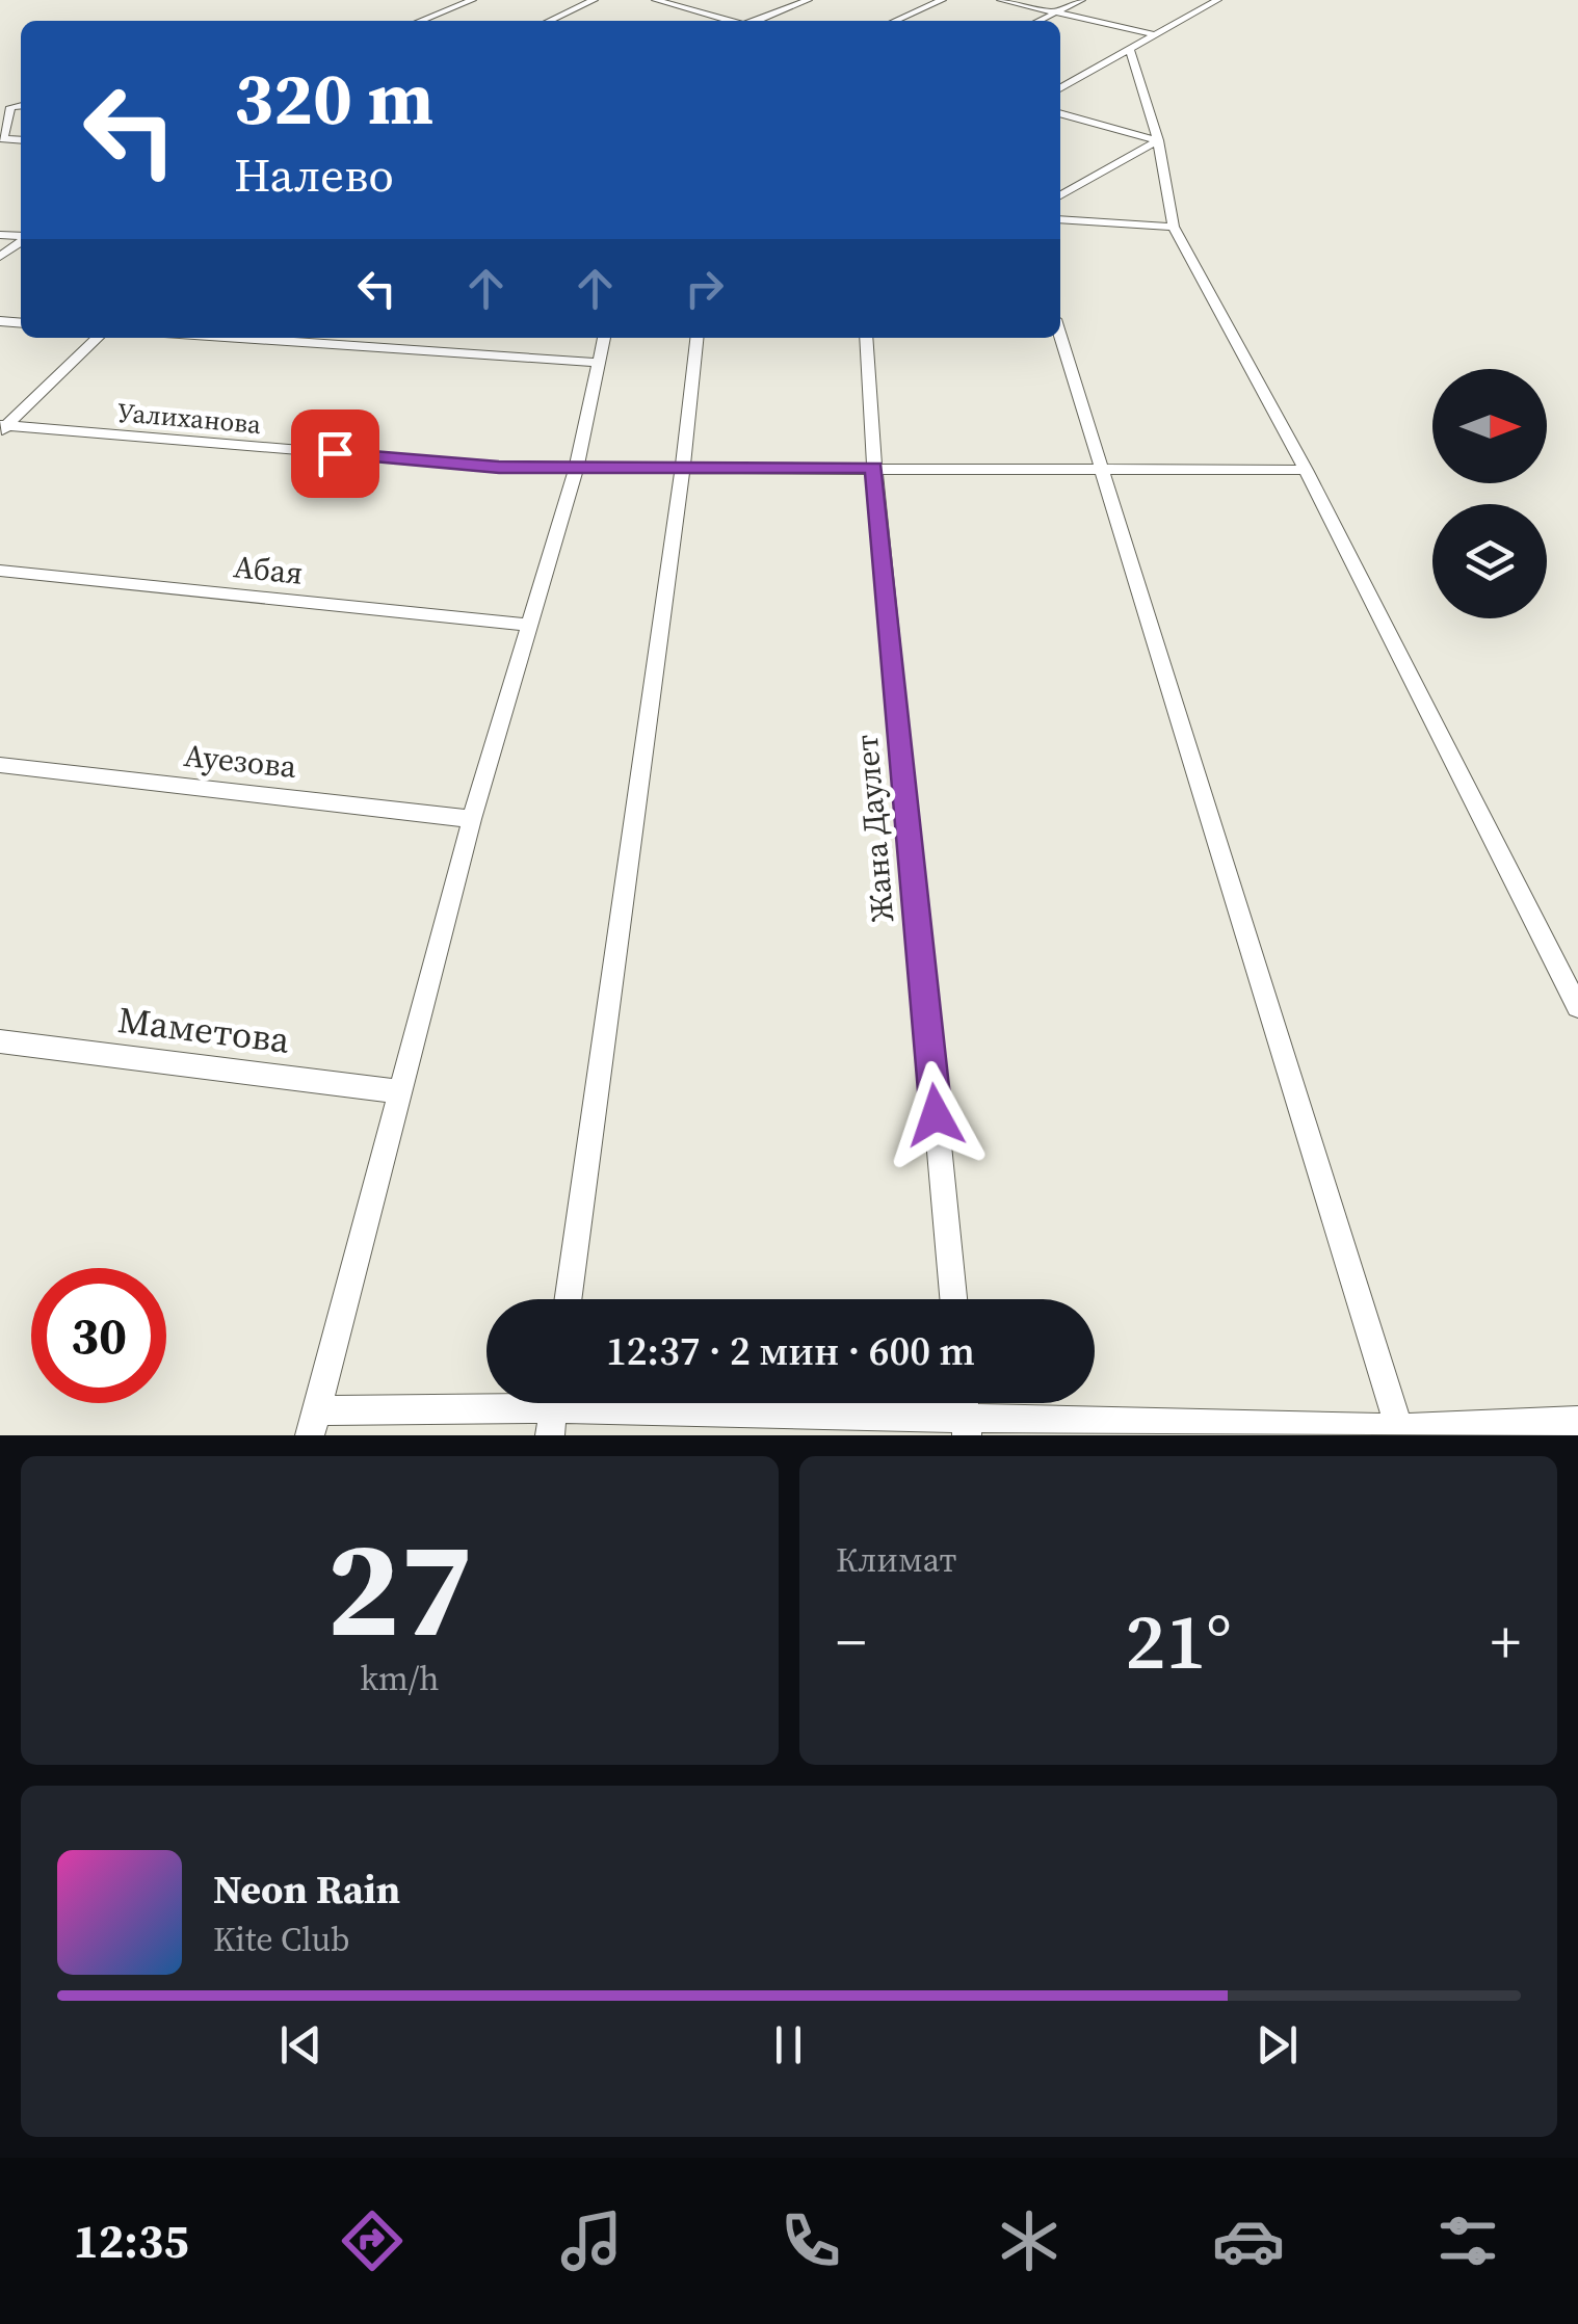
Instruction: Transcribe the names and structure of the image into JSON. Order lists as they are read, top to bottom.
{
  "streets": {
    "street": [
      "Уалиханова",
      "Абая",
      "Ауезова",
      "Жана Даулет",
      "Маметова"
    ]
  },
  "crossings": [
    ["Уалиханова", "Жана Даулет"]
  ],
  "north": "right",
  "page": {
    "turn": ["320 m", "Налево"],
    "limit": "30",
    "trip": "12:37 · 2 мин · 600 m",
    "tile": [
      ["27", "km/h"],
      "Климат"
    ],
    "heat": ["−", "21°", "+"],
    "song": ["Neon Rain", "Kite Club"],
    "tabs": "12:35"
  }
}
